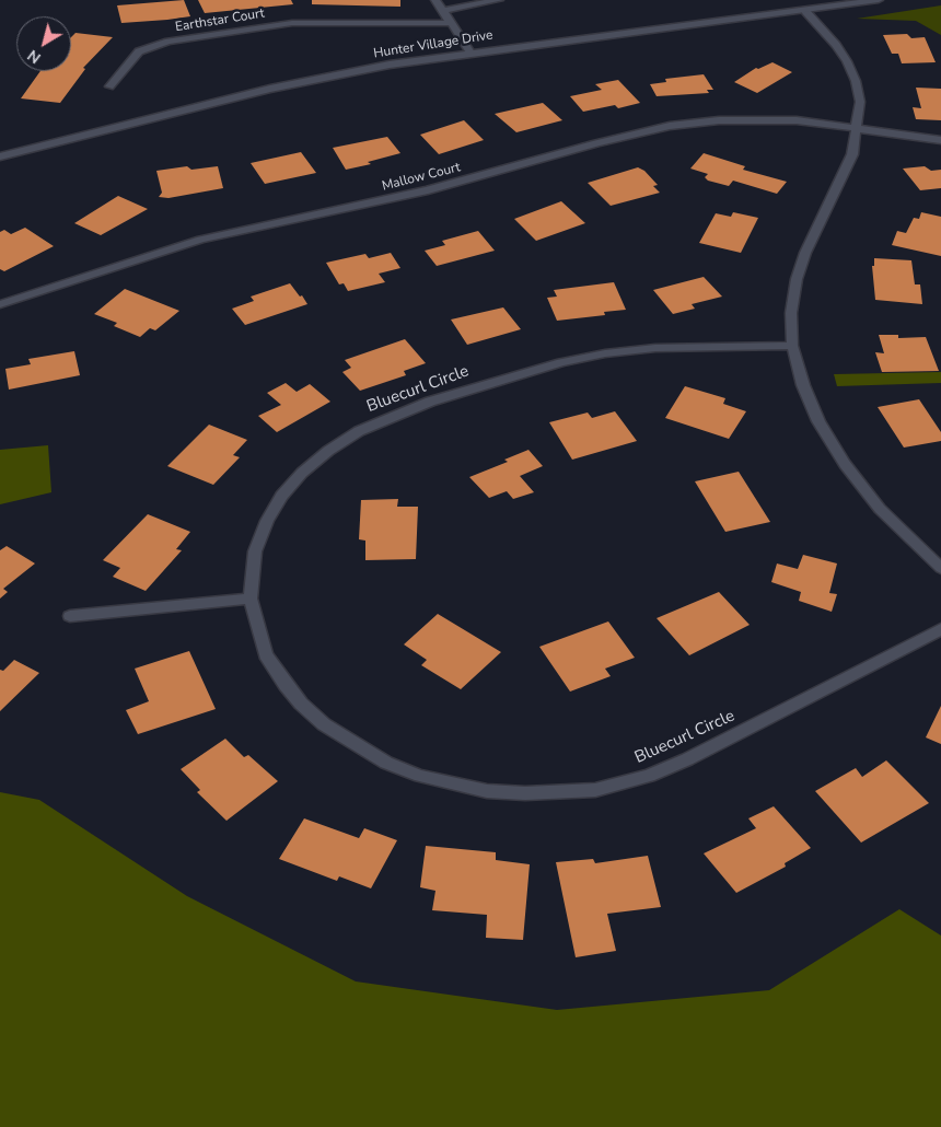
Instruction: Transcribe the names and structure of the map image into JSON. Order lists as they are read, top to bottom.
{
  "streets": {
    "street": [
      "Earthstar Court",
      "Hunter Village Drive",
      "Mallow Court",
      "Bluecurl Circle"
    ]
  },
  "north": "bottom left"
}
